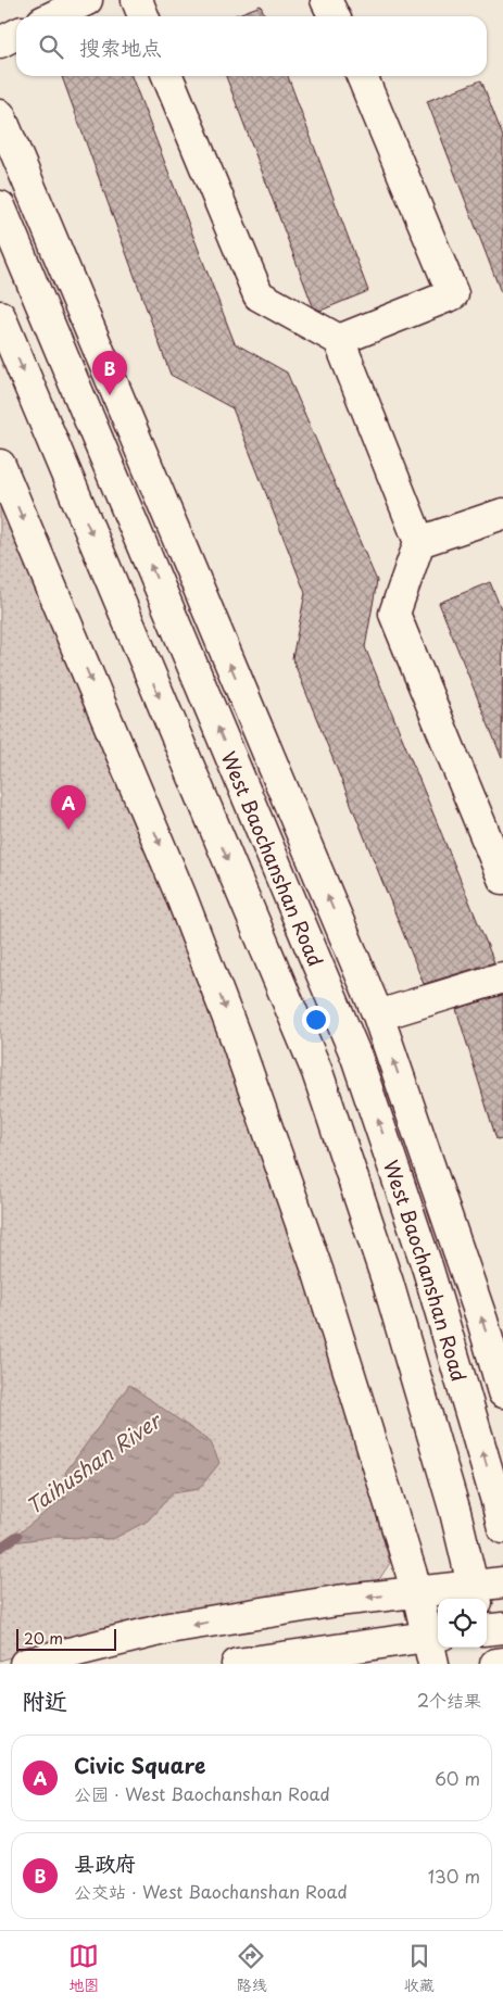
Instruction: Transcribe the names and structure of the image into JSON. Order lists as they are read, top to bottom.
{
  "streets": {
    "street": ["West Baochanshan Road"]
  },
  "water": ["Taihushan River"],
  "scale_bar": "20 m",
  "page": {
    "search": "搜索地点",
    "pins": ["B", "A"],
    "scale": "20 m",
    "heading": ["附近", "2个结果"],
    "list": [
      {
        "mark": "A",
        "name": "Civic Square",
        "note": "公园 · West Baochanshan Road",
        "value": "60 m"
      },
      {
        "mark": "B",
        "name": "县政府",
        "note": "公交站 · West Baochanshan Road",
        "value": "130 m"
      }
    ],
    "nav": ["地图", "路线", "收藏"]
  }
}
